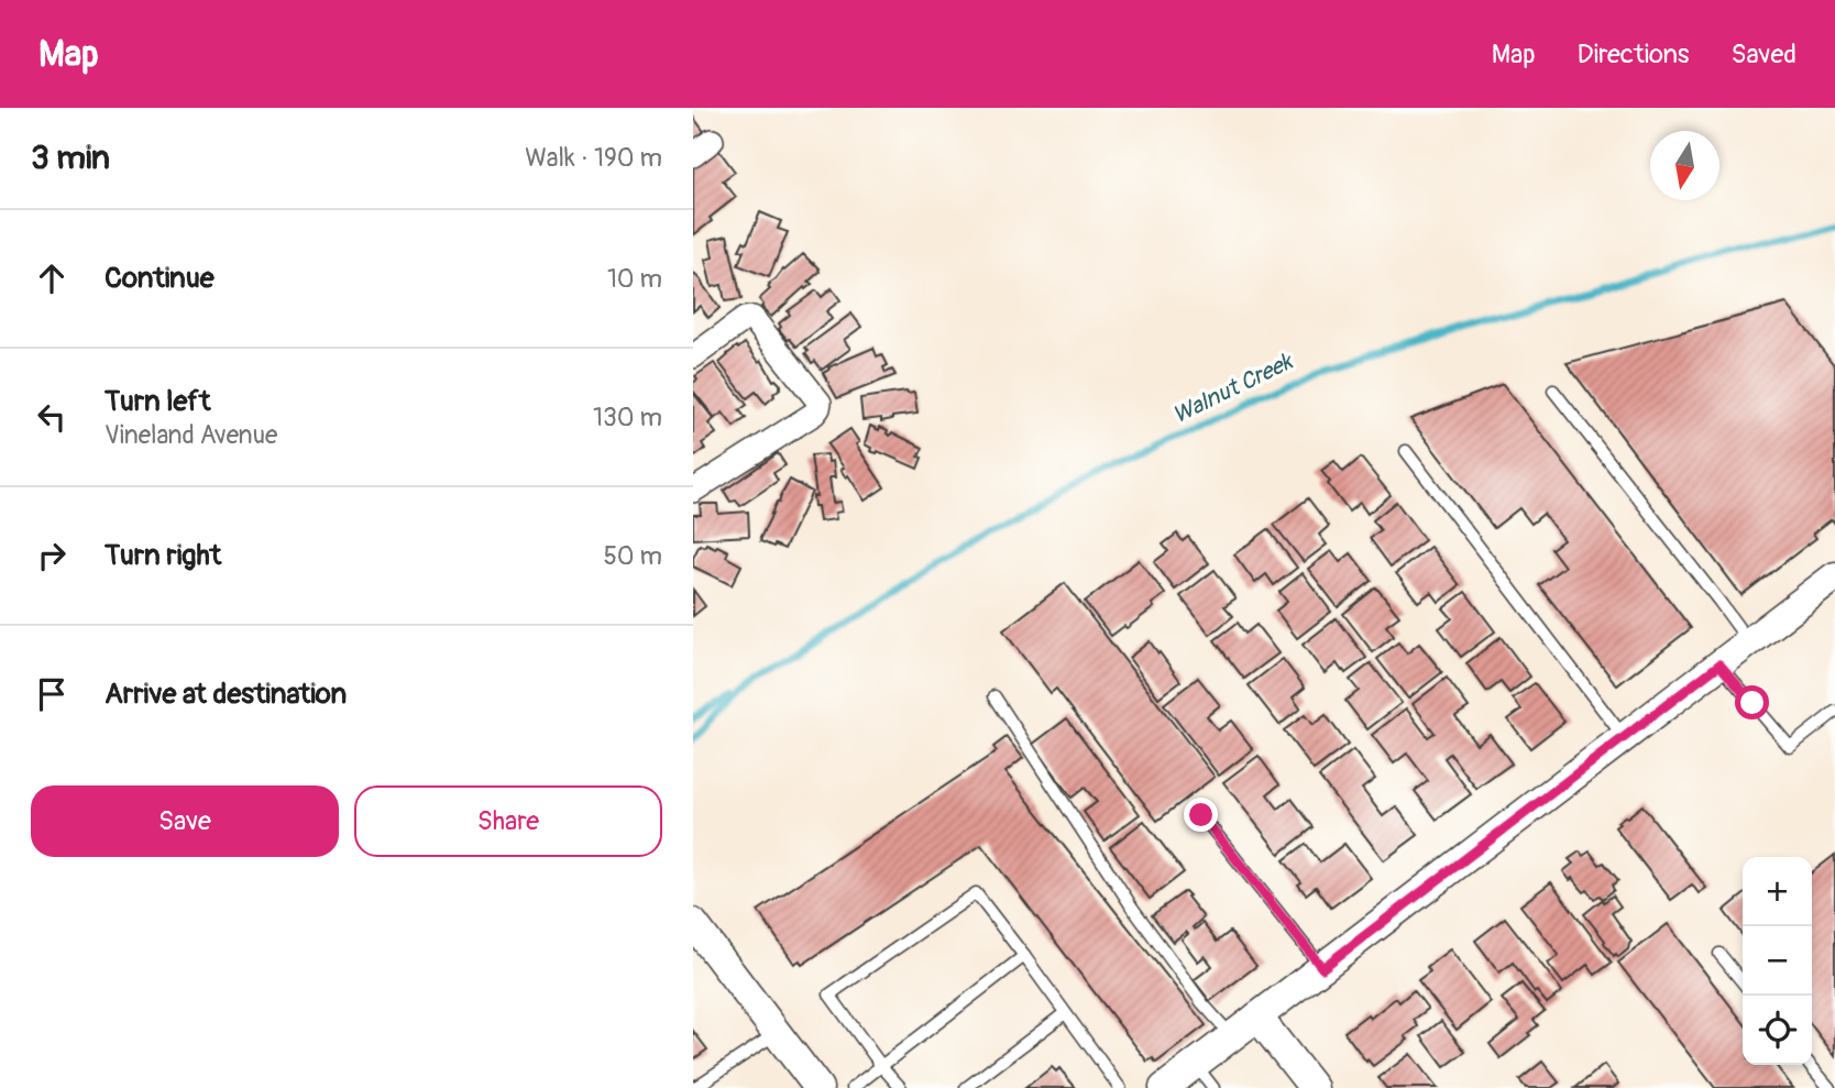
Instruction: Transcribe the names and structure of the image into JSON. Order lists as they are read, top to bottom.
{
  "water": ["Walnut Creek"],
  "north": "bottom",
  "page": {
    "header": "Map",
    "nav": ["Map", "Directions", "Saved"],
    "heading": ["3 min", "Walk · 190 m"],
    "list": [
      ["Continue", "10 m"],
      ["Turn left", "Vineland Avenue", "130 m"],
      ["Turn right", "50 m"],
      "Arrive at destination"
    ],
    "buttons": ["Save", "Share"],
    "map_buttons": ["+", "−"]
  }
}
